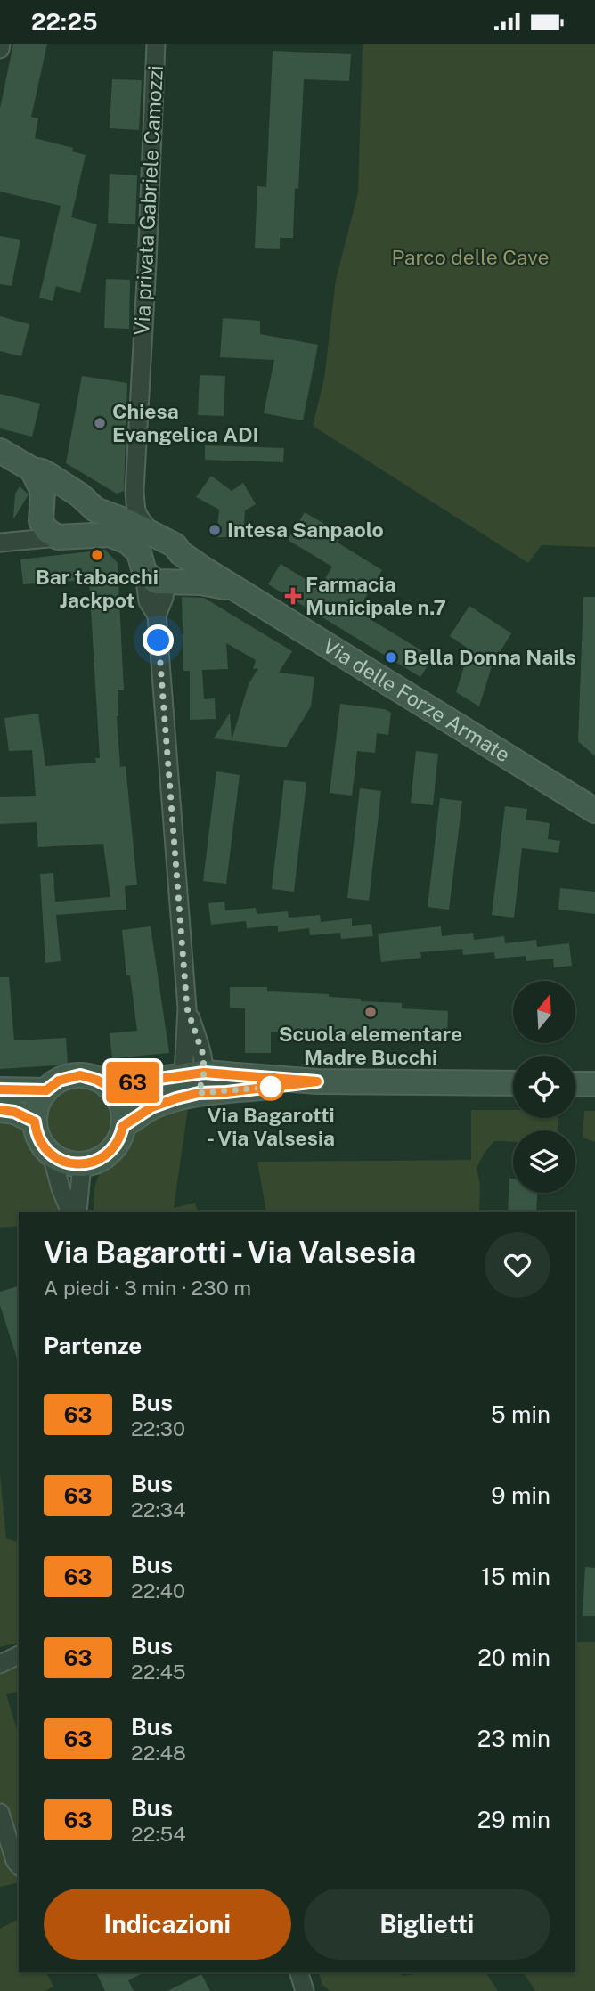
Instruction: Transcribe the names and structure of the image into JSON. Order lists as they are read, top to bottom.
{
  "streets": {
    "street": ["Via privata Gabriele Camozzi", "Via delle Forze Armate"]
  },
  "parks": ["Parco delle Cave"],
  "places": {
    "other": [
      "Chiesa Evangelica ADI",
      "Intesa Sanpaolo",
      "Bar tabacchi Jackpot",
      "Bella Donna Nails",
      "Scuola elementare Madre Bucchi",
      "Via Bagarotti - Via Valsesia"
    ],
    "health": ["Farmacia Municipale n.7"]
  },
  "lines": ["bus line 63"],
  "north": "top",
  "page": {
    "status": "22:25",
    "on_map": "63",
    "heading": [
      ["Via Bagarotti - Via Valsesia", "A piedi · 3 min · 230 m"],
      "Partenze"
    ],
    "list": [
      {
        "mark": "63",
        "name": "Bus",
        "note": "22:30",
        "value": "5 min"
      },
      {
        "mark": "63",
        "name": "Bus",
        "note": "22:34",
        "value": "9 min"
      },
      {
        "mark": "63",
        "name": "Bus",
        "note": "22:40",
        "value": "15 min"
      },
      {
        "mark": "63",
        "name": "Bus",
        "note": "22:45",
        "value": "20 min"
      },
      {
        "mark": "63",
        "name": "Bus",
        "note": "22:48",
        "value": "23 min"
      },
      {
        "mark": "63",
        "name": "Bus",
        "note": "22:54",
        "value": "29 min"
      }
    ],
    "buttons": ["Indicazioni", "Biglietti"]
  }
}
